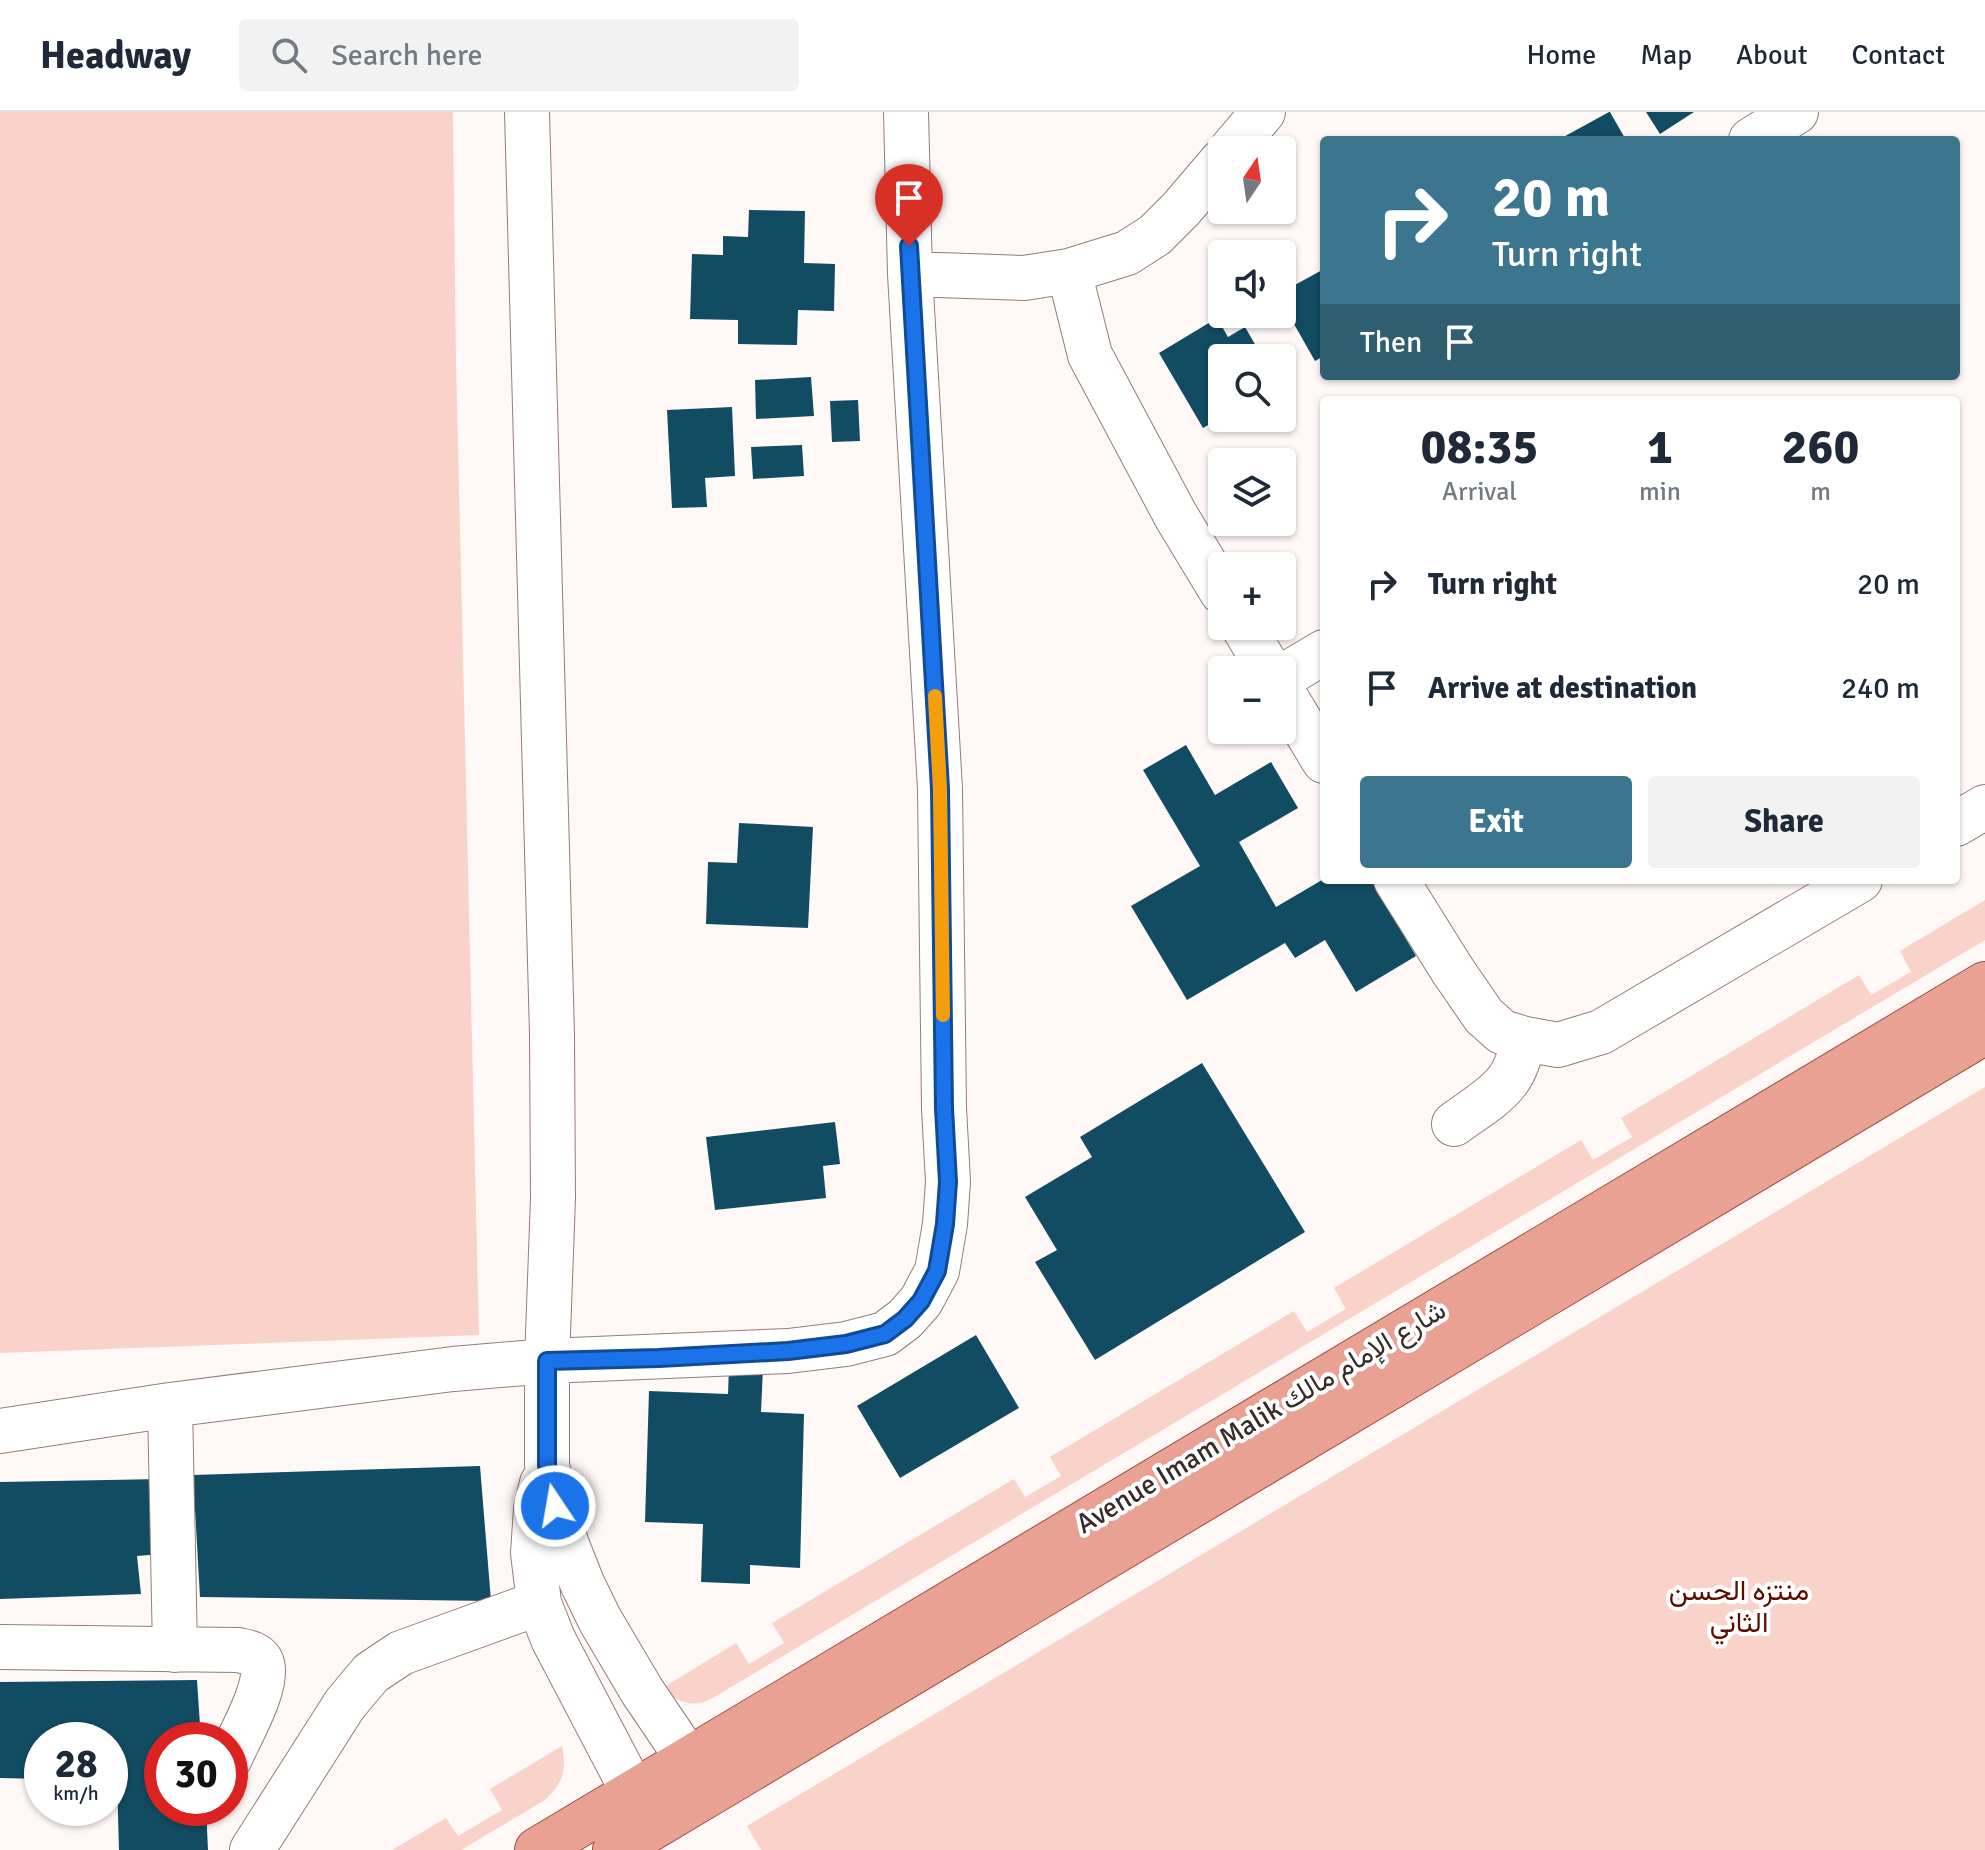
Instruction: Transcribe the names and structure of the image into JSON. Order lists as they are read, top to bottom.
{
  "streets": {
    "main road": ["Avenue Imam Malik شارع الإمام مالك"]
  },
  "parks": ["منتزه الحسن الثاني"],
  "north": "top",
  "page": {
    "header": "Headway",
    "search": "Search here",
    "nav": [
      "Home",
      "Map",
      "About",
      "Contact"
    ],
    "map_buttons": ["+", "−"],
    "turn": ["20 m", "Turn right"],
    "then": "Then",
    "eta": [
      "08:35",
      "Arrival",
      "1",
      "min",
      "260",
      "m"
    ],
    "list": [
      {
        "name": "Turn right",
        "value": "20 m"
      },
      {
        "name": "Arrive at destination",
        "value": "240 m"
      }
    ],
    "buttons": ["Exit", "Share"],
    "speed": "28 km/h",
    "limit": "30"
  }
}
